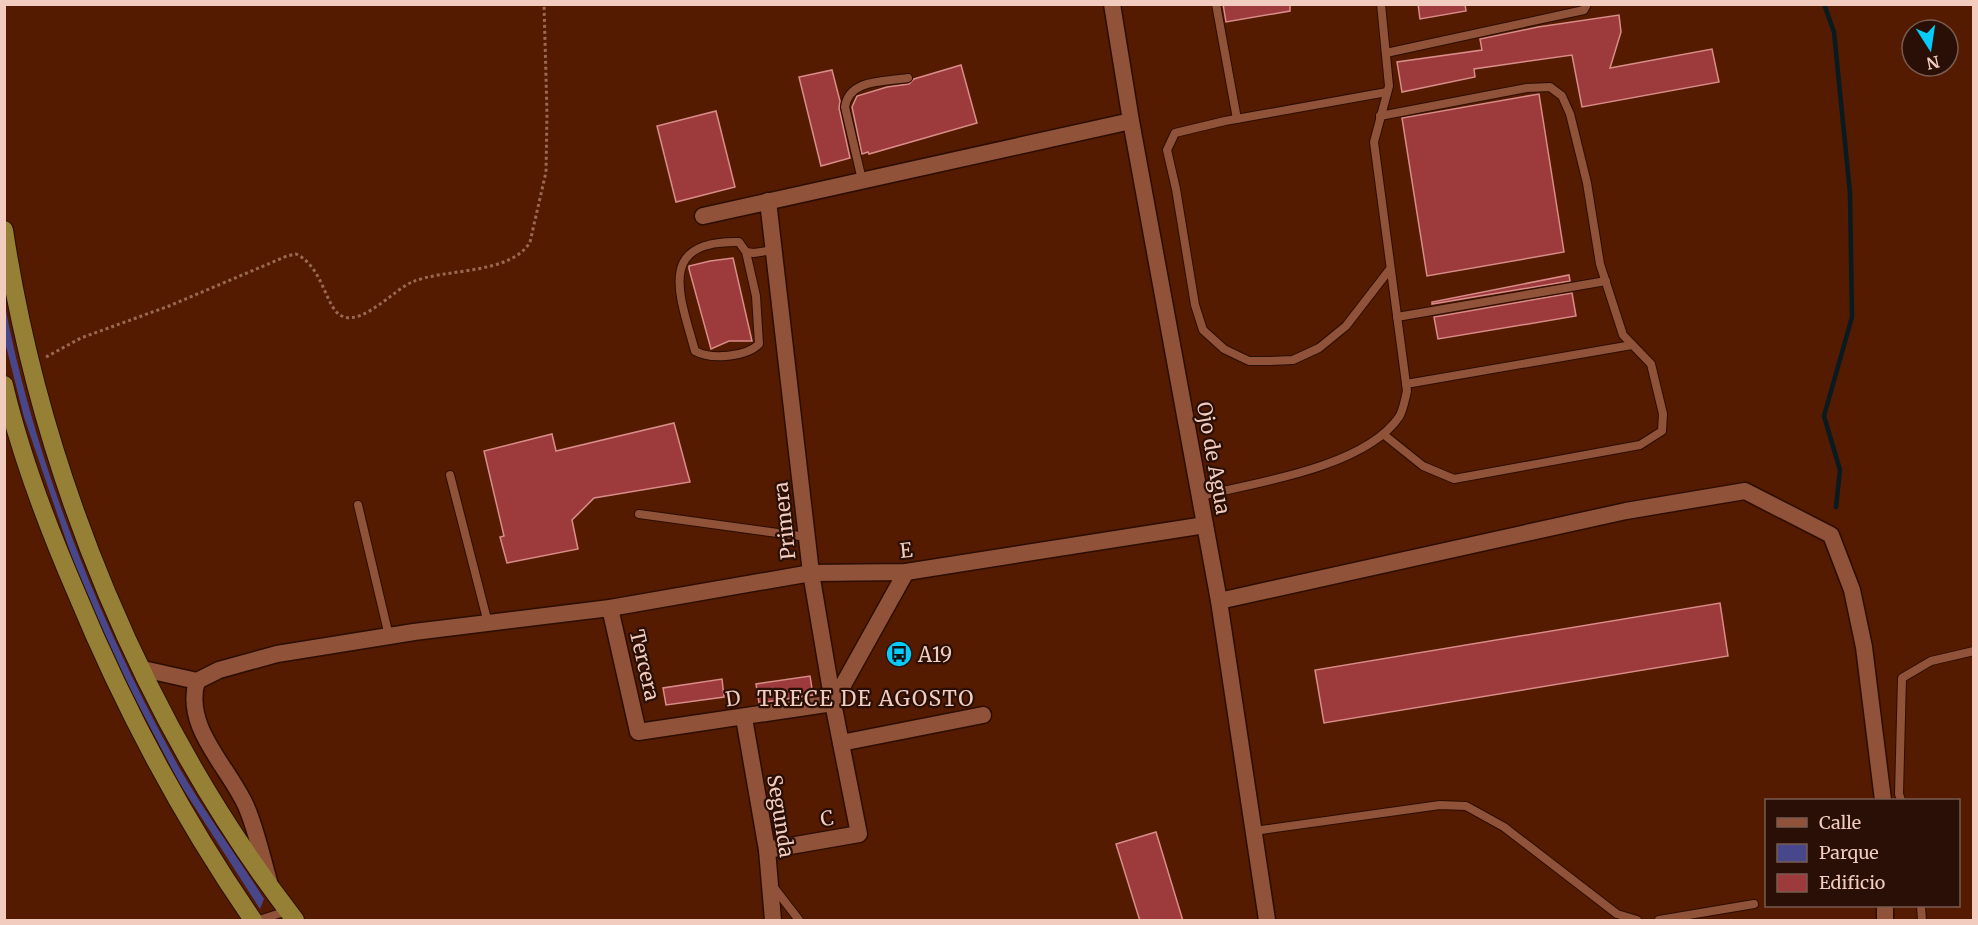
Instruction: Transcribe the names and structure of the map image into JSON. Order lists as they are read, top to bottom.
{
  "streets": {
    "street": [
      "Ojo de Agua",
      "Primera",
      "E",
      "Tercera",
      "D",
      "Segunda",
      "C"
    ]
  },
  "crossings": [
    ["Ojo de Agua", "E"],
    ["Primera", "E"],
    ["Primera", "D"],
    ["Primera", "C"],
    ["E", "Tercera"],
    ["Tercera", "D"],
    ["D", "Segunda"],
    ["Segunda", "C"]
  ],
  "districts": ["TRECE DE AGOSTO"],
  "places": {
    "bus stop": ["A19"]
  },
  "legend": ["Calle", "Parque", "Edificio"],
  "north": "bottom"
}
